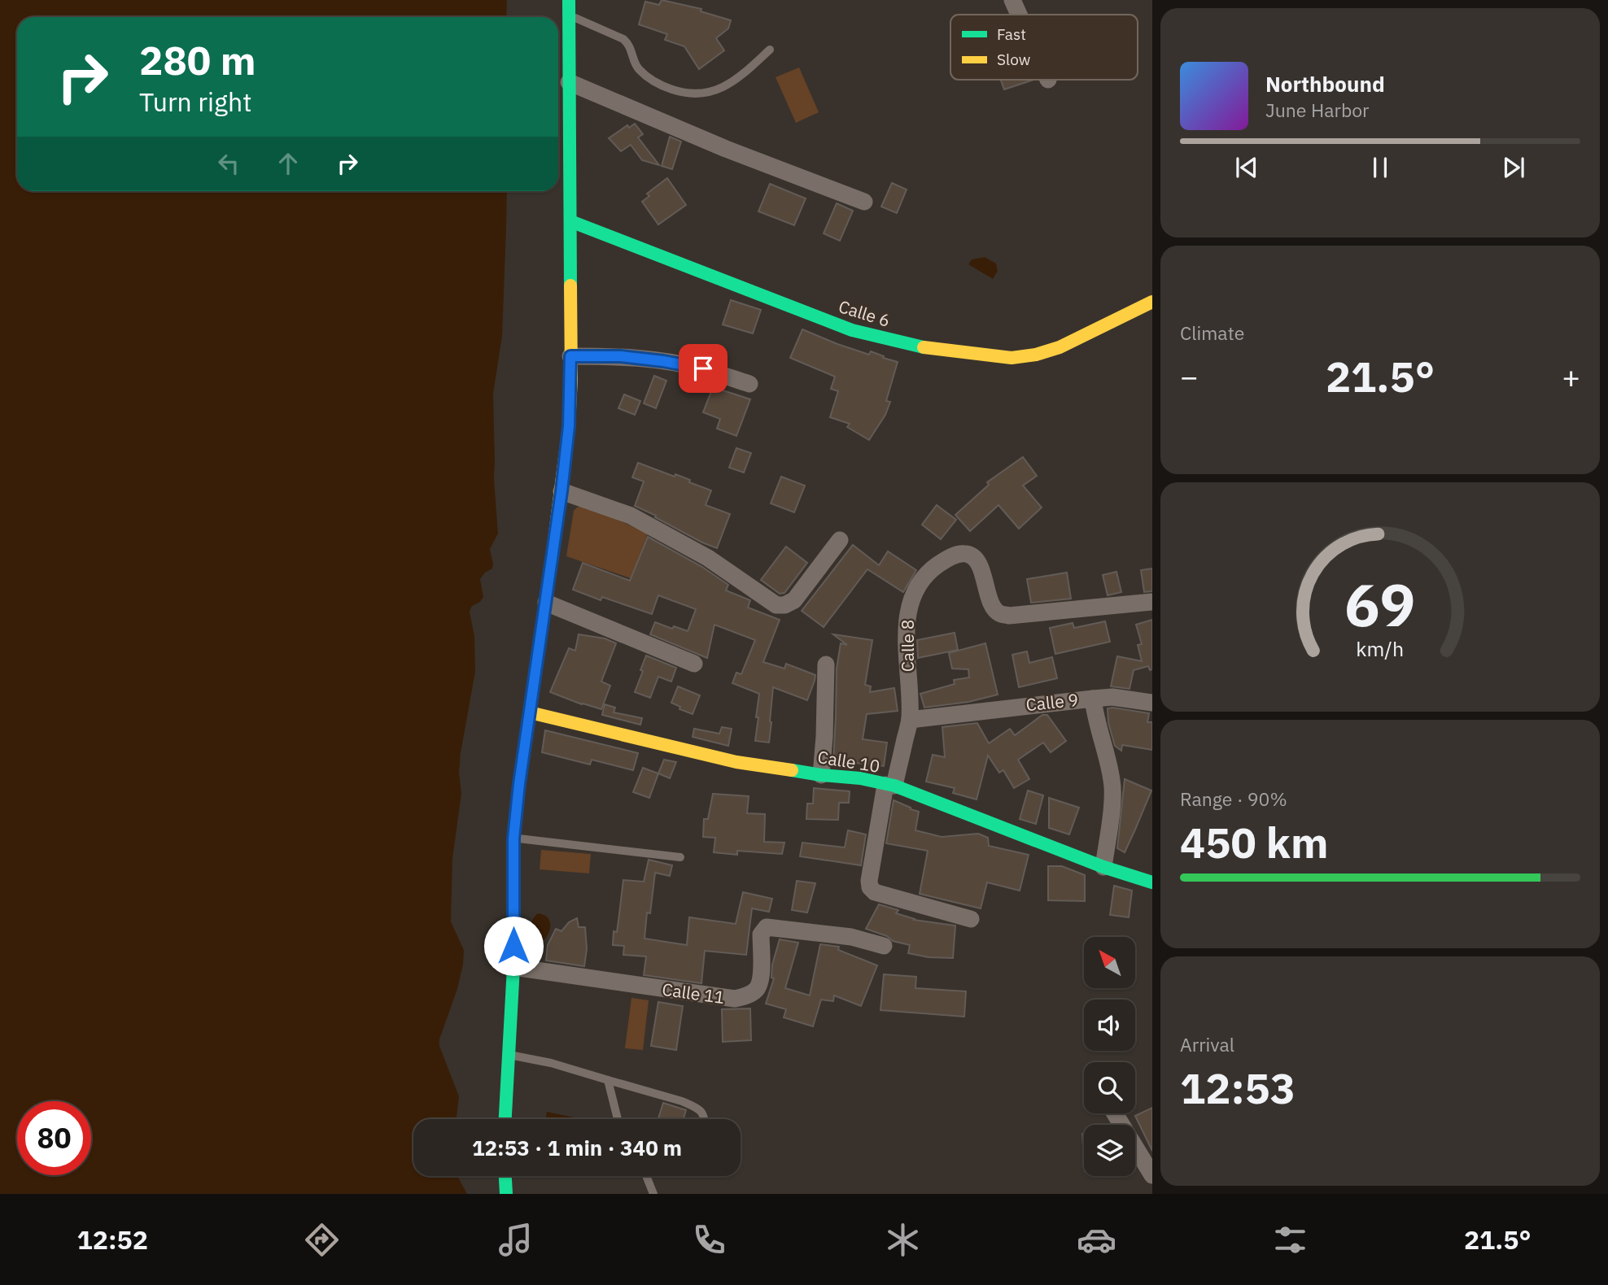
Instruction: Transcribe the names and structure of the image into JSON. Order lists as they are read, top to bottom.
{
  "streets": {
    "main road": ["Calle 6", "Calle 10"],
    "street": ["Calle 8", "Calle 9", "Calle 11"]
  },
  "crossings": [
    ["Calle 8", "Calle 9"],
    ["Calle 8", "Calle 10"],
    ["Calle 9", "Calle 10"]
  ],
  "legend": ["Fast", "Slow"],
  "north": "top left",
  "page": {
    "turn": ["280 m", "Turn right"],
    "song": ["Northbound", "June Harbor"],
    "tile": [
      "Climate",
      ["Range · 90%", "450 km"],
      ["Arrival", "12:53"]
    ],
    "heat": ["−", "21.5°", "+"],
    "limit": "80",
    "trip": "12:53 · 1 min · 340 m",
    "tabs": ["12:52", "21.5°"],
    "gauge": ["69", "km/h"]
  }
}
